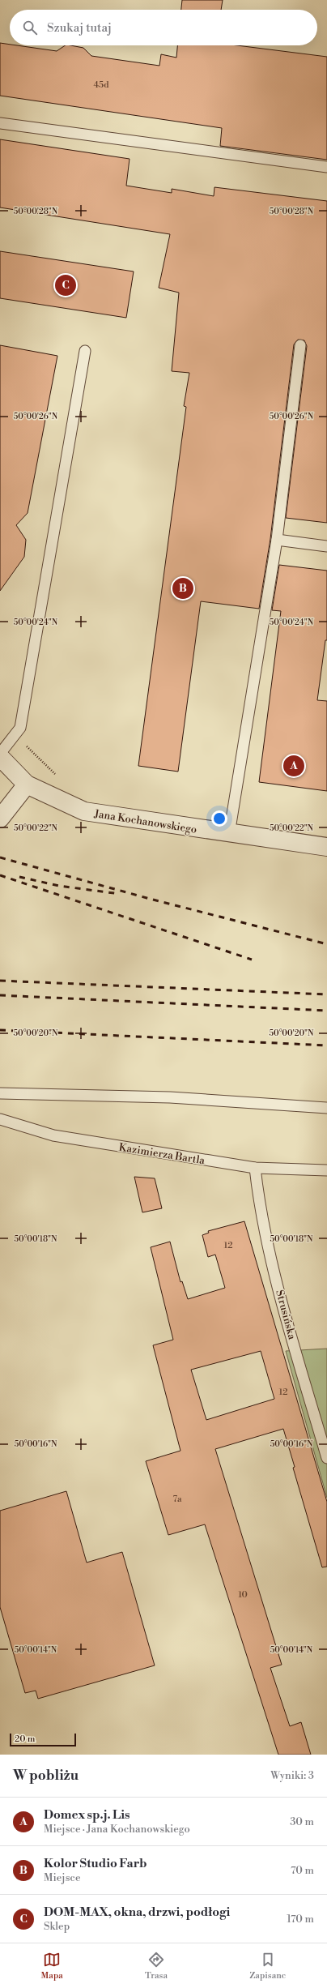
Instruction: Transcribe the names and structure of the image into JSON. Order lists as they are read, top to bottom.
{
  "streets": {
    "street": ["Jana Kochanowskiego"],
    "lane": ["Kazimierza Bartla", "Strusińska"]
  },
  "crossings": [
    ["Kazimierza Bartla", "Strusińska"]
  ],
  "house_numbers": [
    "45d",
    "12",
    "12",
    "7a",
    "10"
  ],
  "scale_bar": "20 m",
  "page": {
    "search": "Szukaj tutaj",
    "pins": ["C", "B", "A"],
    "scale": "20 m",
    "heading": ["W pobliżu", "Wyniki: 3"],
    "list": [
      {
        "mark": "A",
        "name": "Domex sp.j. Lis",
        "note": "Miejsce · Jana Kochanowskiego",
        "value": "30 m"
      },
      {
        "mark": "B",
        "name": "Kolor Studio Farb",
        "note": "Miejsce",
        "value": "70 m"
      },
      {
        "mark": "C",
        "name": "DOM-MAX, okna, drzwi, podłogi",
        "note": "Sklep",
        "value": "170 m"
      }
    ],
    "nav": ["Mapa", "Trasa", "Zapisane"]
  },
  "coordinates": [
    "50°00'28\"N",
    "50°00'26\"N",
    "50°00'24\"N",
    "50°00'22\"N",
    "50°00'20\"N",
    "50°00'18\"N",
    "50°00'16\"N",
    "50°00'14\"N"
  ]
}
